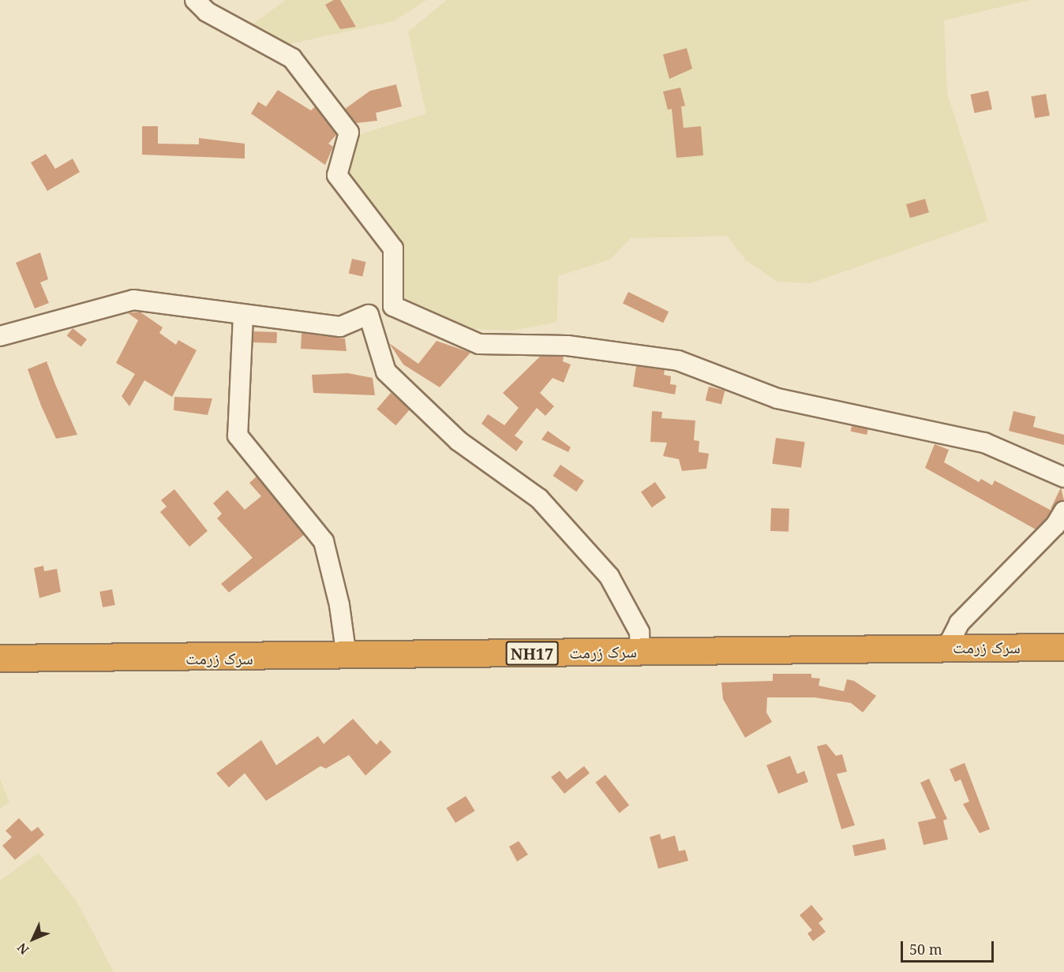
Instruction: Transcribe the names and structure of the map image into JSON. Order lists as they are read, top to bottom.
{
  "streets": {
    "highway": ["سرک زرمت", "NH17"]
  },
  "scale_bar": "50 m",
  "north": "bottom left"
}
